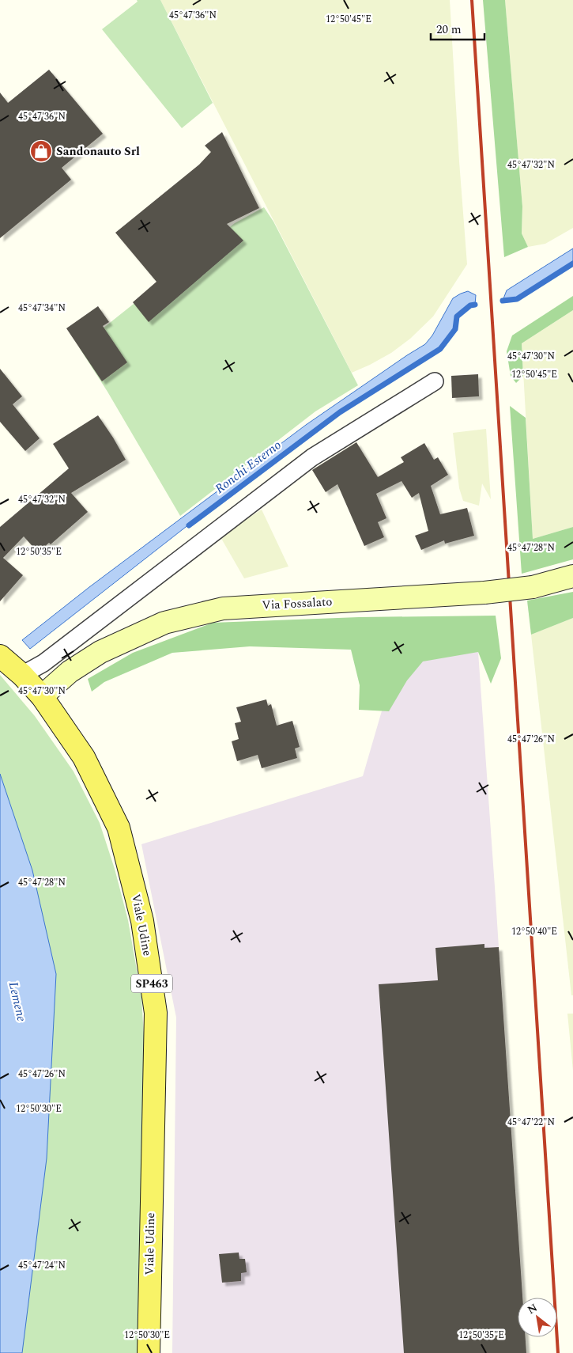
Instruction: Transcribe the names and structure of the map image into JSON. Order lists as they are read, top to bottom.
{
  "streets": {
    "main road": ["Viale Udine", "SP463"],
    "street": ["Via Fossalato"]
  },
  "crossings": [
    ["Via Fossalato", "Viale Udine"]
  ],
  "water": ["Ronchi Esterno", "Lemene"],
  "places": {
    "shop": ["Sandonauto Srl"]
  },
  "scale_bar": "20 m",
  "north": "top left",
  "coordinates": [
    "45°47'36\"N",
    "12°50'45\"E",
    "45°47'32\"N",
    "45°47'34\"N",
    "45°47'30\"N",
    "45°47'28\"N",
    "12°50'35\"E",
    "45°47'26\"N",
    "12°50'40\"E",
    "12°50'30\"E",
    "45°47'22\"N",
    "45°47'24\"N"
  ]
}
